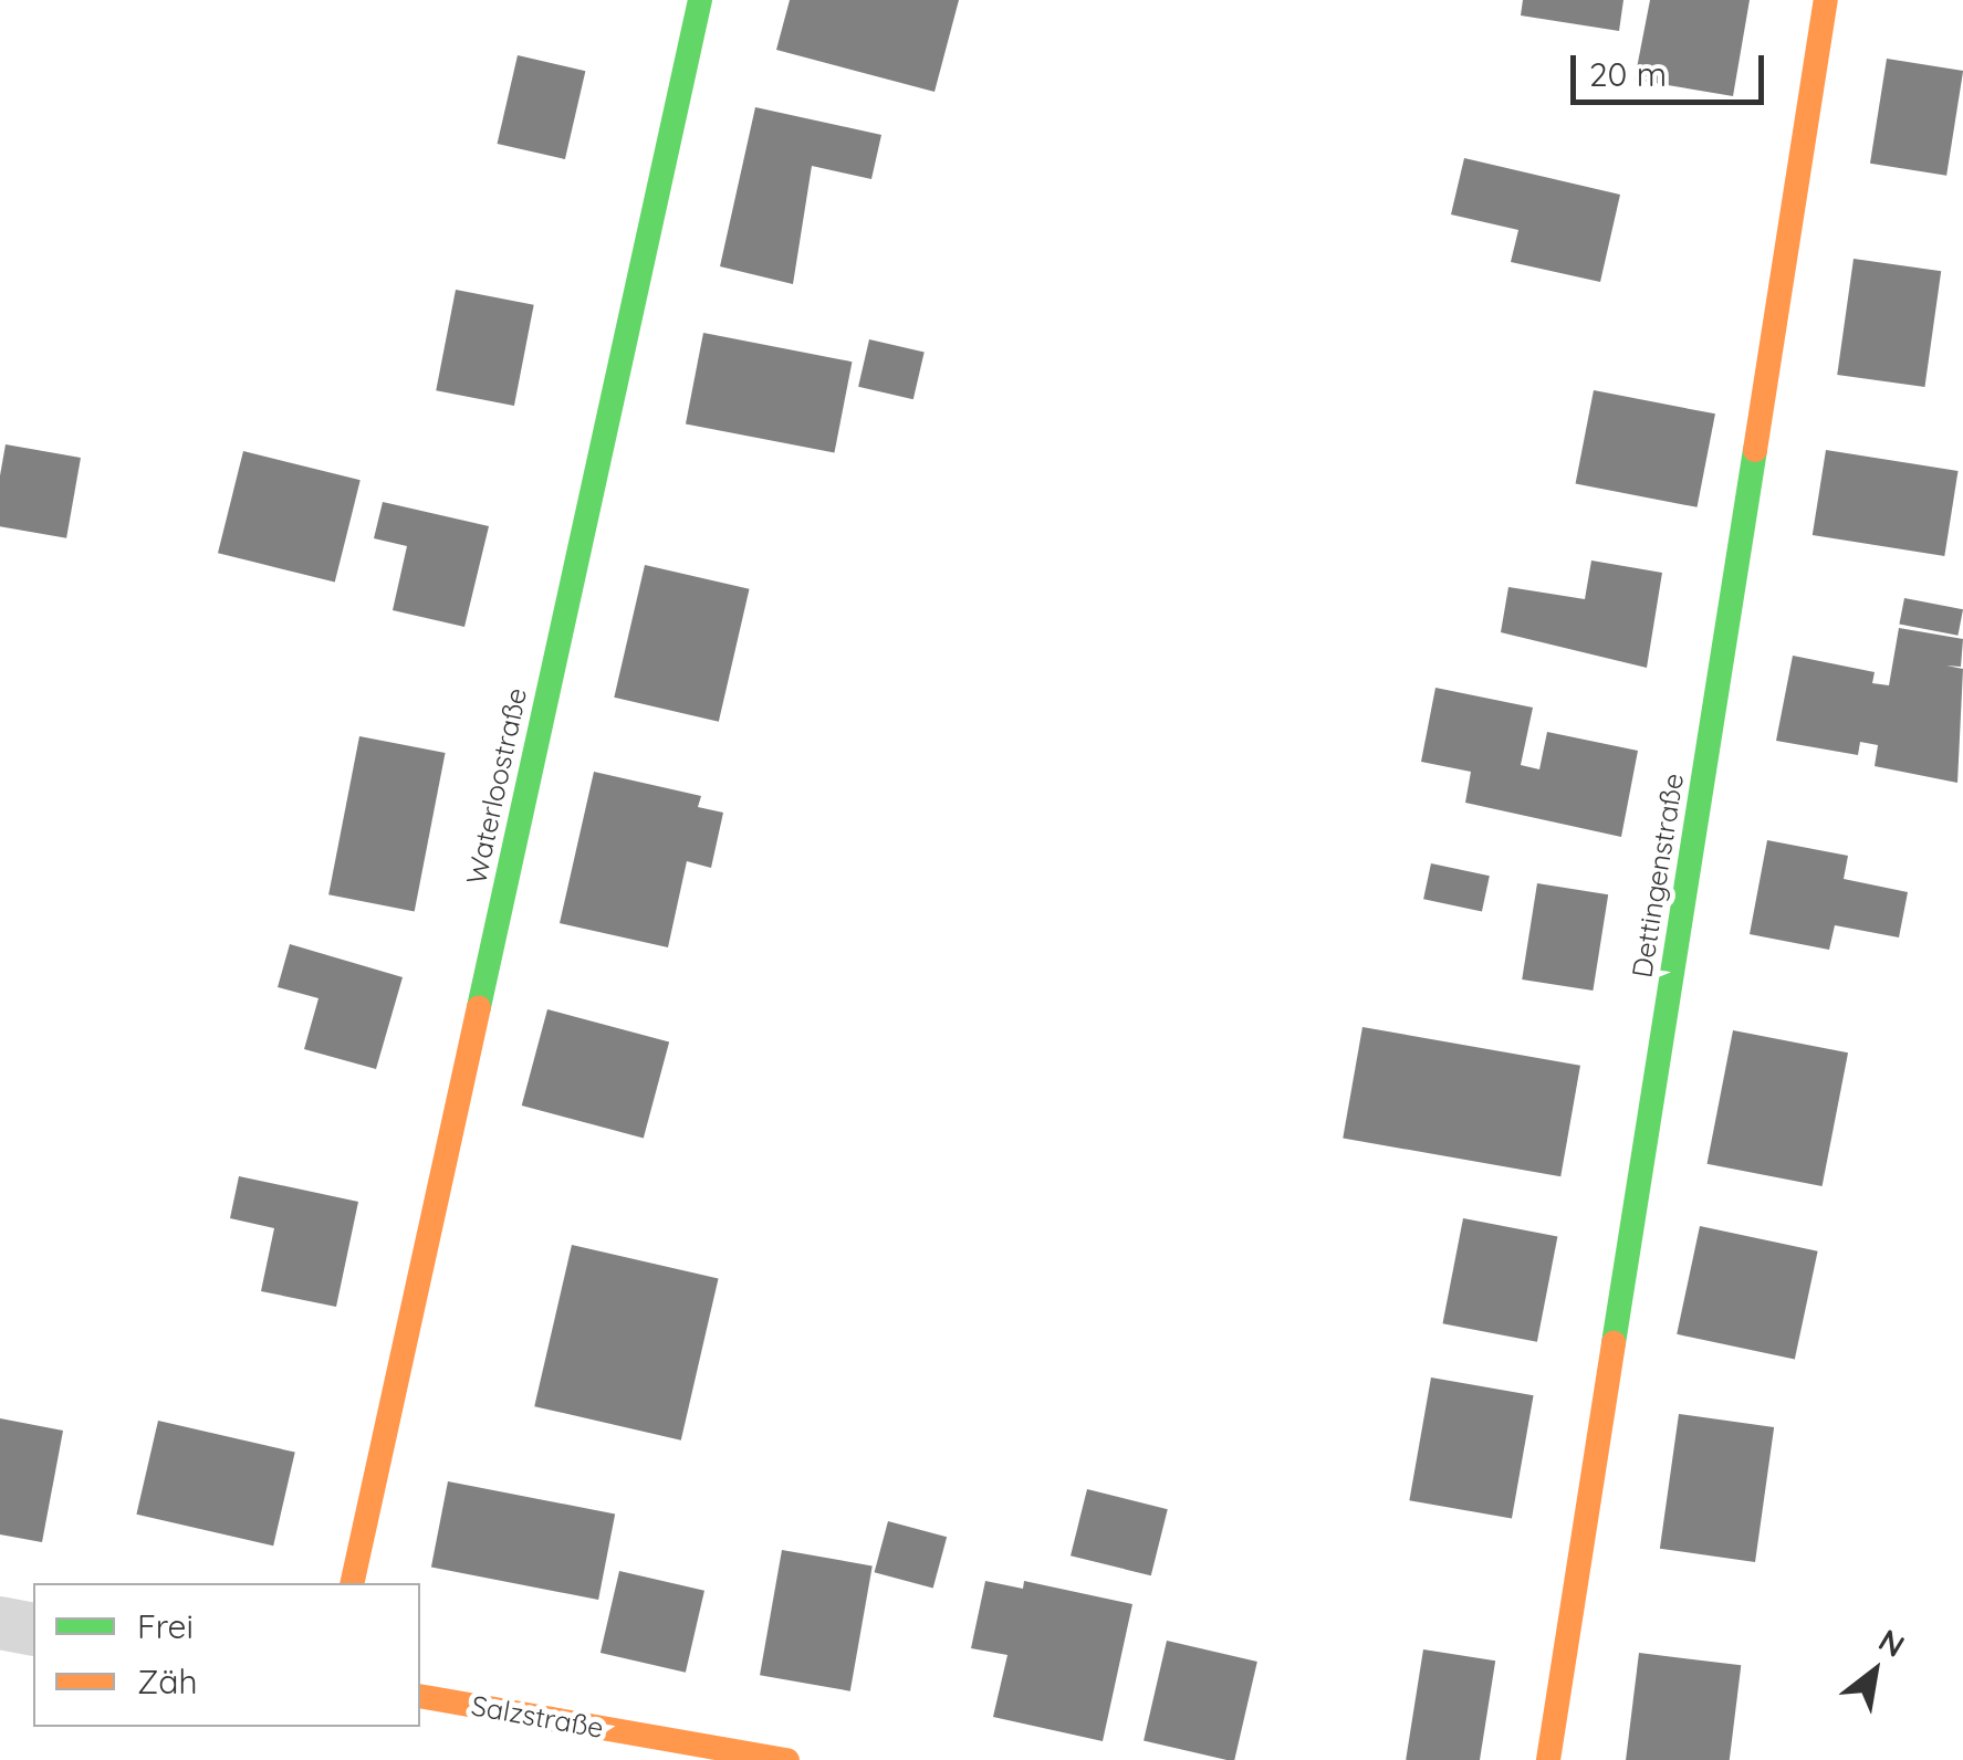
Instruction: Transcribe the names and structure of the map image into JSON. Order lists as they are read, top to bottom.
{
  "streets": {
    "street": ["Waterloostraße", "Dettingenstraße", "Salzstraße"]
  },
  "legend": ["Frei", "Zäh"],
  "scale_bar": "20 m",
  "north": "top right"
}
